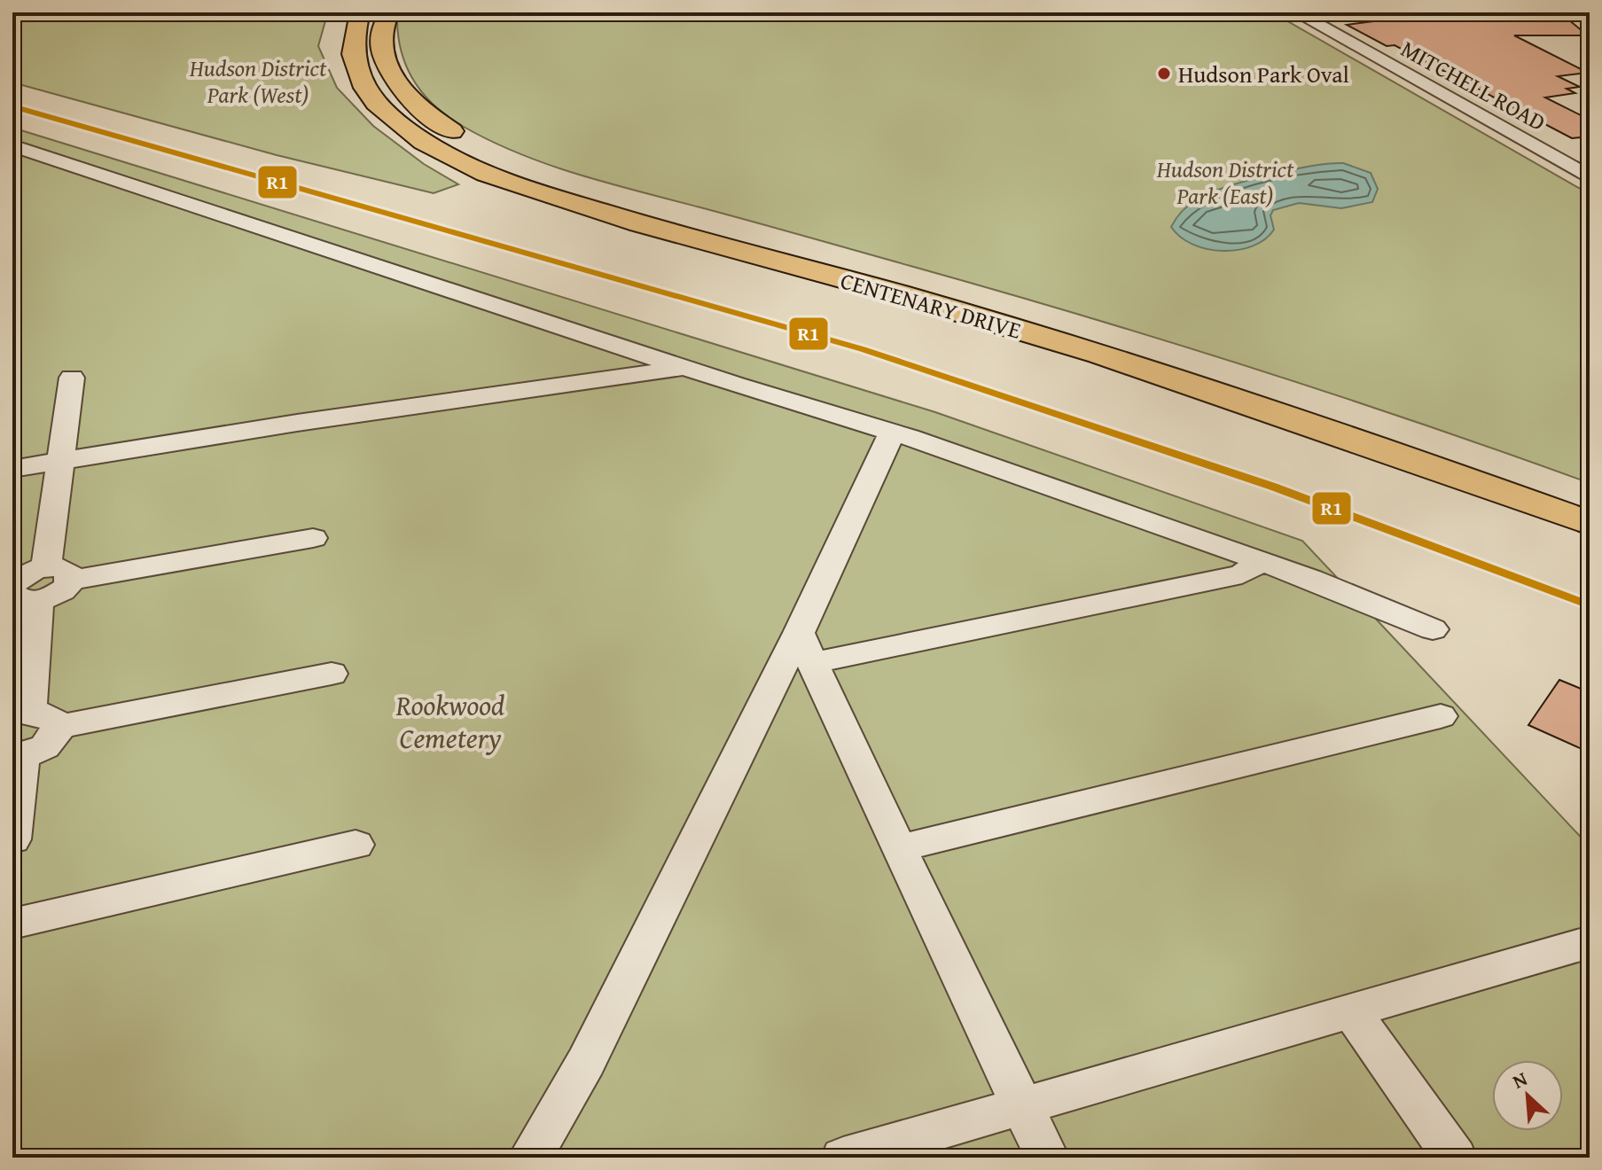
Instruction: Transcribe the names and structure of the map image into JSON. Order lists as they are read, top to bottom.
{
  "streets": {
    "highway": ["CENTENARY DRIVE"],
    "street": ["MITCHELL ROAD"]
  },
  "parks": ["Hudson District Park (West)", "Hudson District Park (East)", "Rookwood Cemetery"],
  "places": ["Hudson Park Oval"],
  "lines": ["transit line R1"],
  "north": "top left"
}
